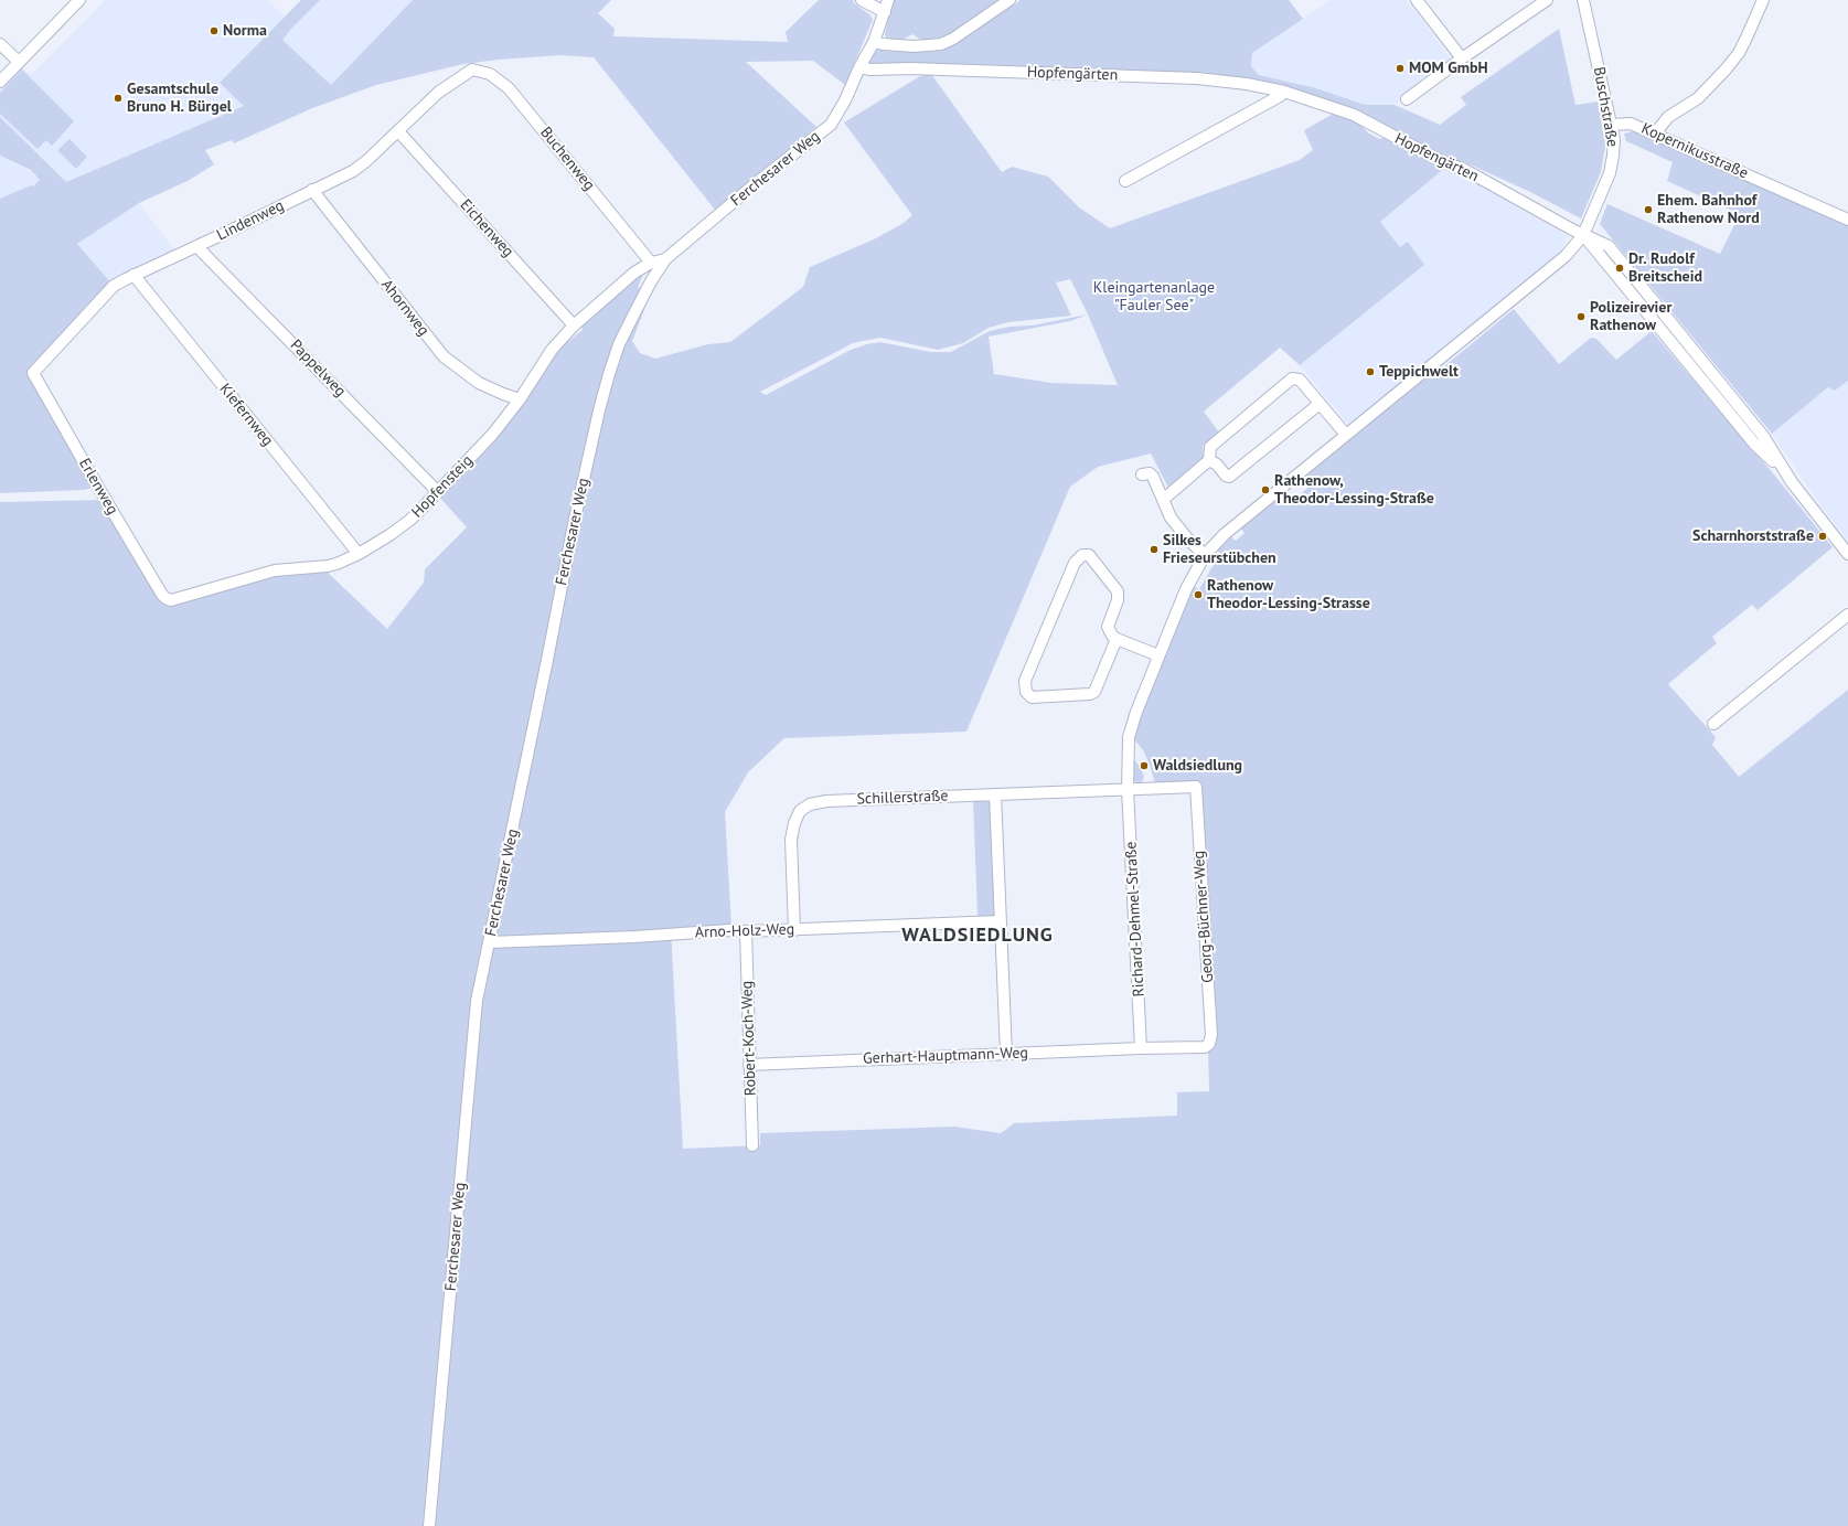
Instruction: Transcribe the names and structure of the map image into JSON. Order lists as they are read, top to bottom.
{
  "streets": {
    "street": [
      "Hopfengärten",
      "Buschstraße",
      "Kopernikusstraße",
      "Buchenweg",
      "Ferchesarer Weg",
      "Lindenweg",
      "Eichenweg",
      "Ahornweg",
      "Pappelweg",
      "Kiefernweg",
      "Erlenweg",
      "Hopfensteig",
      "Schillerstraße",
      "Georg-Büchner-Weg",
      "Richard-Dehmel-Straße",
      "Arno-Holz-Weg",
      "Robert-Koch-Weg",
      "Gerhart-Hauptmann-Weg"
    ]
  },
  "crossings": [
    ["Hopfengärten", "Buschstraße"],
    ["Hopfengärten", "Ferchesarer Weg"],
    ["Buschstraße", "Kopernikusstraße"],
    ["Buschstraße", "Richard-Dehmel-Straße"],
    ["Buchenweg", "Ferchesarer Weg"],
    ["Buchenweg", "Lindenweg"],
    ["Buchenweg", "Hopfensteig"],
    ["Ferchesarer Weg", "Hopfensteig"],
    ["Ferchesarer Weg", "Arno-Holz-Weg"],
    ["Lindenweg", "Eichenweg"],
    ["Lindenweg", "Ahornweg"],
    ["Lindenweg", "Pappelweg"],
    ["Lindenweg", "Kiefernweg"],
    ["Lindenweg", "Erlenweg"],
    ["Eichenweg", "Hopfensteig"],
    ["Ahornweg", "Hopfensteig"],
    ["Pappelweg", "Hopfensteig"],
    ["Kiefernweg", "Hopfensteig"],
    ["Erlenweg", "Hopfensteig"],
    ["Schillerstraße", "Georg-Büchner-Weg"],
    ["Schillerstraße", "Richard-Dehmel-Straße"],
    ["Schillerstraße", "Arno-Holz-Weg"],
    ["Georg-Büchner-Weg", "Richard-Dehmel-Straße"],
    ["Georg-Büchner-Weg", "Gerhart-Hauptmann-Weg"],
    ["Richard-Dehmel-Straße", "Gerhart-Hauptmann-Weg"],
    ["Arno-Holz-Weg", "Robert-Koch-Weg"],
    ["Robert-Koch-Weg", "Gerhart-Hauptmann-Weg"]
  ],
  "districts": ["WALDSIEDLUNG"],
  "parks": ["Kleingartenanlage \"Fauler See\""],
  "places": [
    "Norma",
    "MOM GmbH",
    "Gesamtschule Bruno H. Bürgel",
    "Ehem. Bahnhof Rathenow Nord",
    "Dr. Rudolf Breitscheid",
    "Polizeirevier Rathenow",
    "Teppichwelt",
    "Rathenow, Theodor-Lessing-Straße",
    "Scharnhorststraße",
    "Silkes Frieseurstübchen",
    "Rathenow Theodor-Lessing-Strasse",
    "Waldsiedlung"
  ]
}
